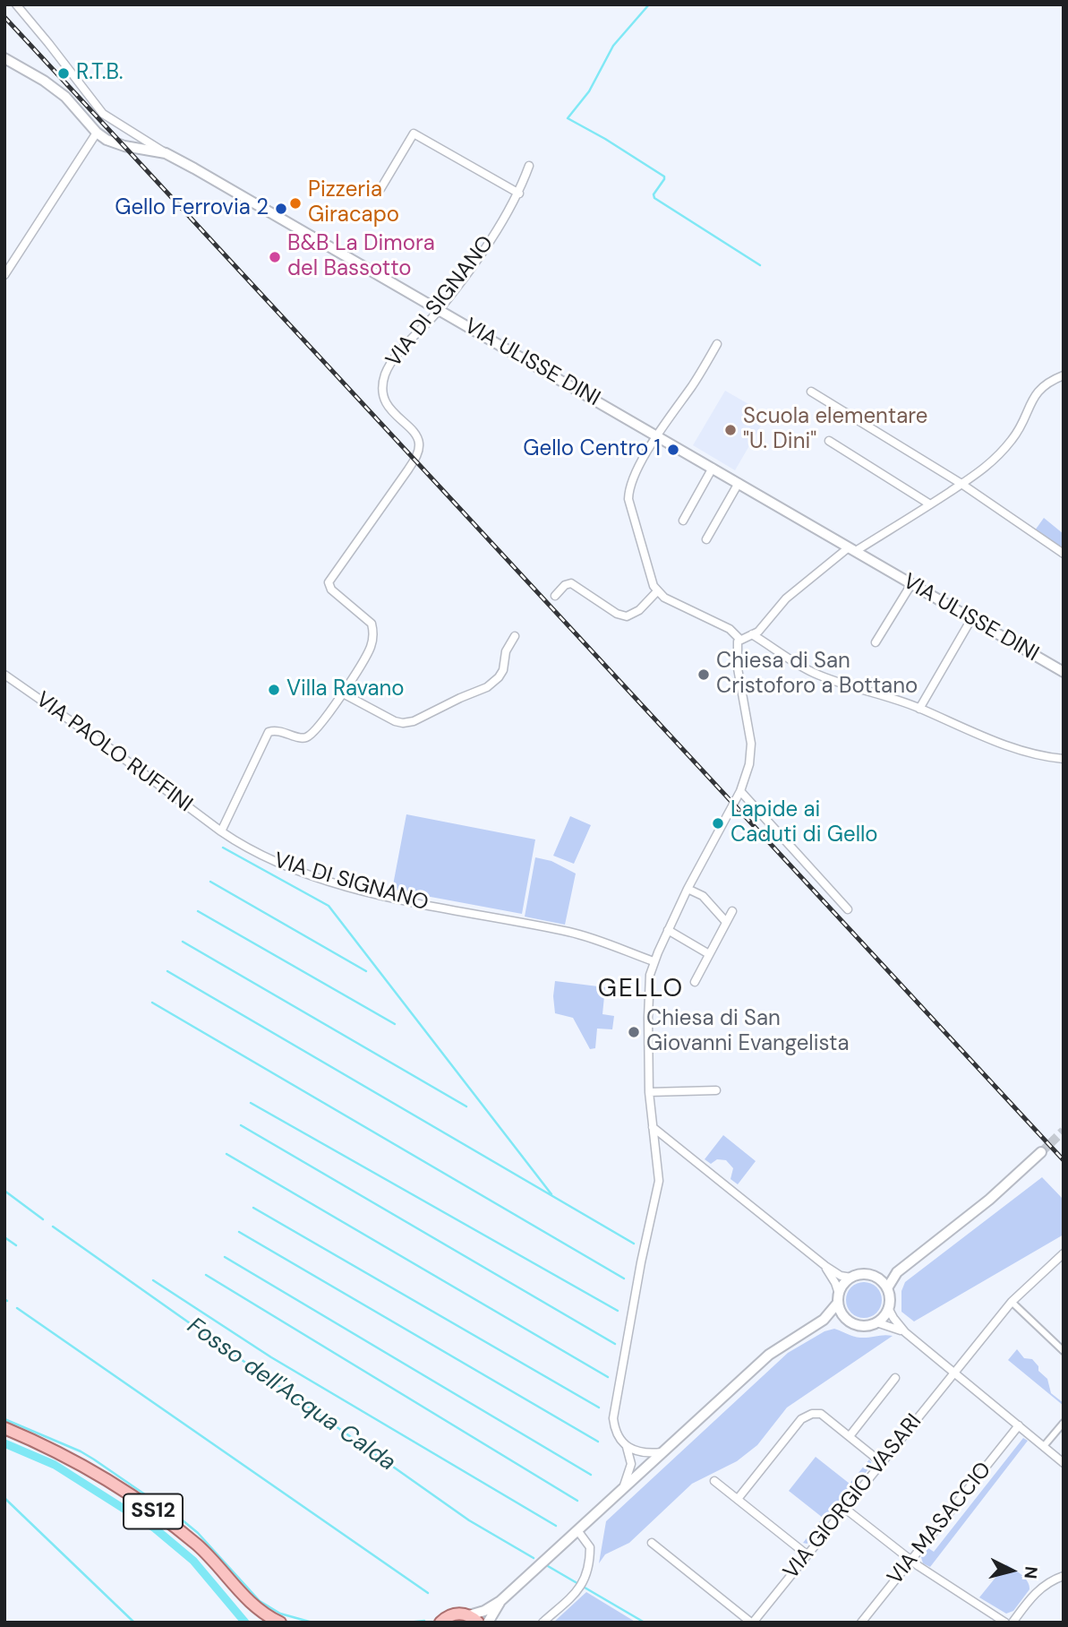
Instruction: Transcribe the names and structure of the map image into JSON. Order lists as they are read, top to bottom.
{
  "streets": {
    "main road": ["SS12"],
    "street": [
      "VIA DI SIGNANO",
      "VIA ULISSE DINI",
      "VIA PAOLO RUFFINI",
      "VIA GIORGIO VASARI",
      "VIA MASACCIO"
    ]
  },
  "crossings": [
    ["VIA DI SIGNANO", "VIA ULISSE DINI"],
    ["VIA DI SIGNANO", "VIA PAOLO RUFFINI"]
  ],
  "districts": ["GELLO"],
  "water": ["Fosso dell'Acqua Calda"],
  "places": [
    "R.T.B.",
    "Pizzeria Giracapo",
    "Gello Ferrovia 2",
    "B&B La Dimora del Bassotto",
    "Scuola elementare \"U. Dini\"",
    "Gello Centro 1",
    "Chiesa di San Cristoforo a Bottano",
    "Villa Ravano",
    "Lapide ai Caduti di Gello",
    "Chiesa di San Giovanni Evangelista"
  ],
  "north": "right"
}
